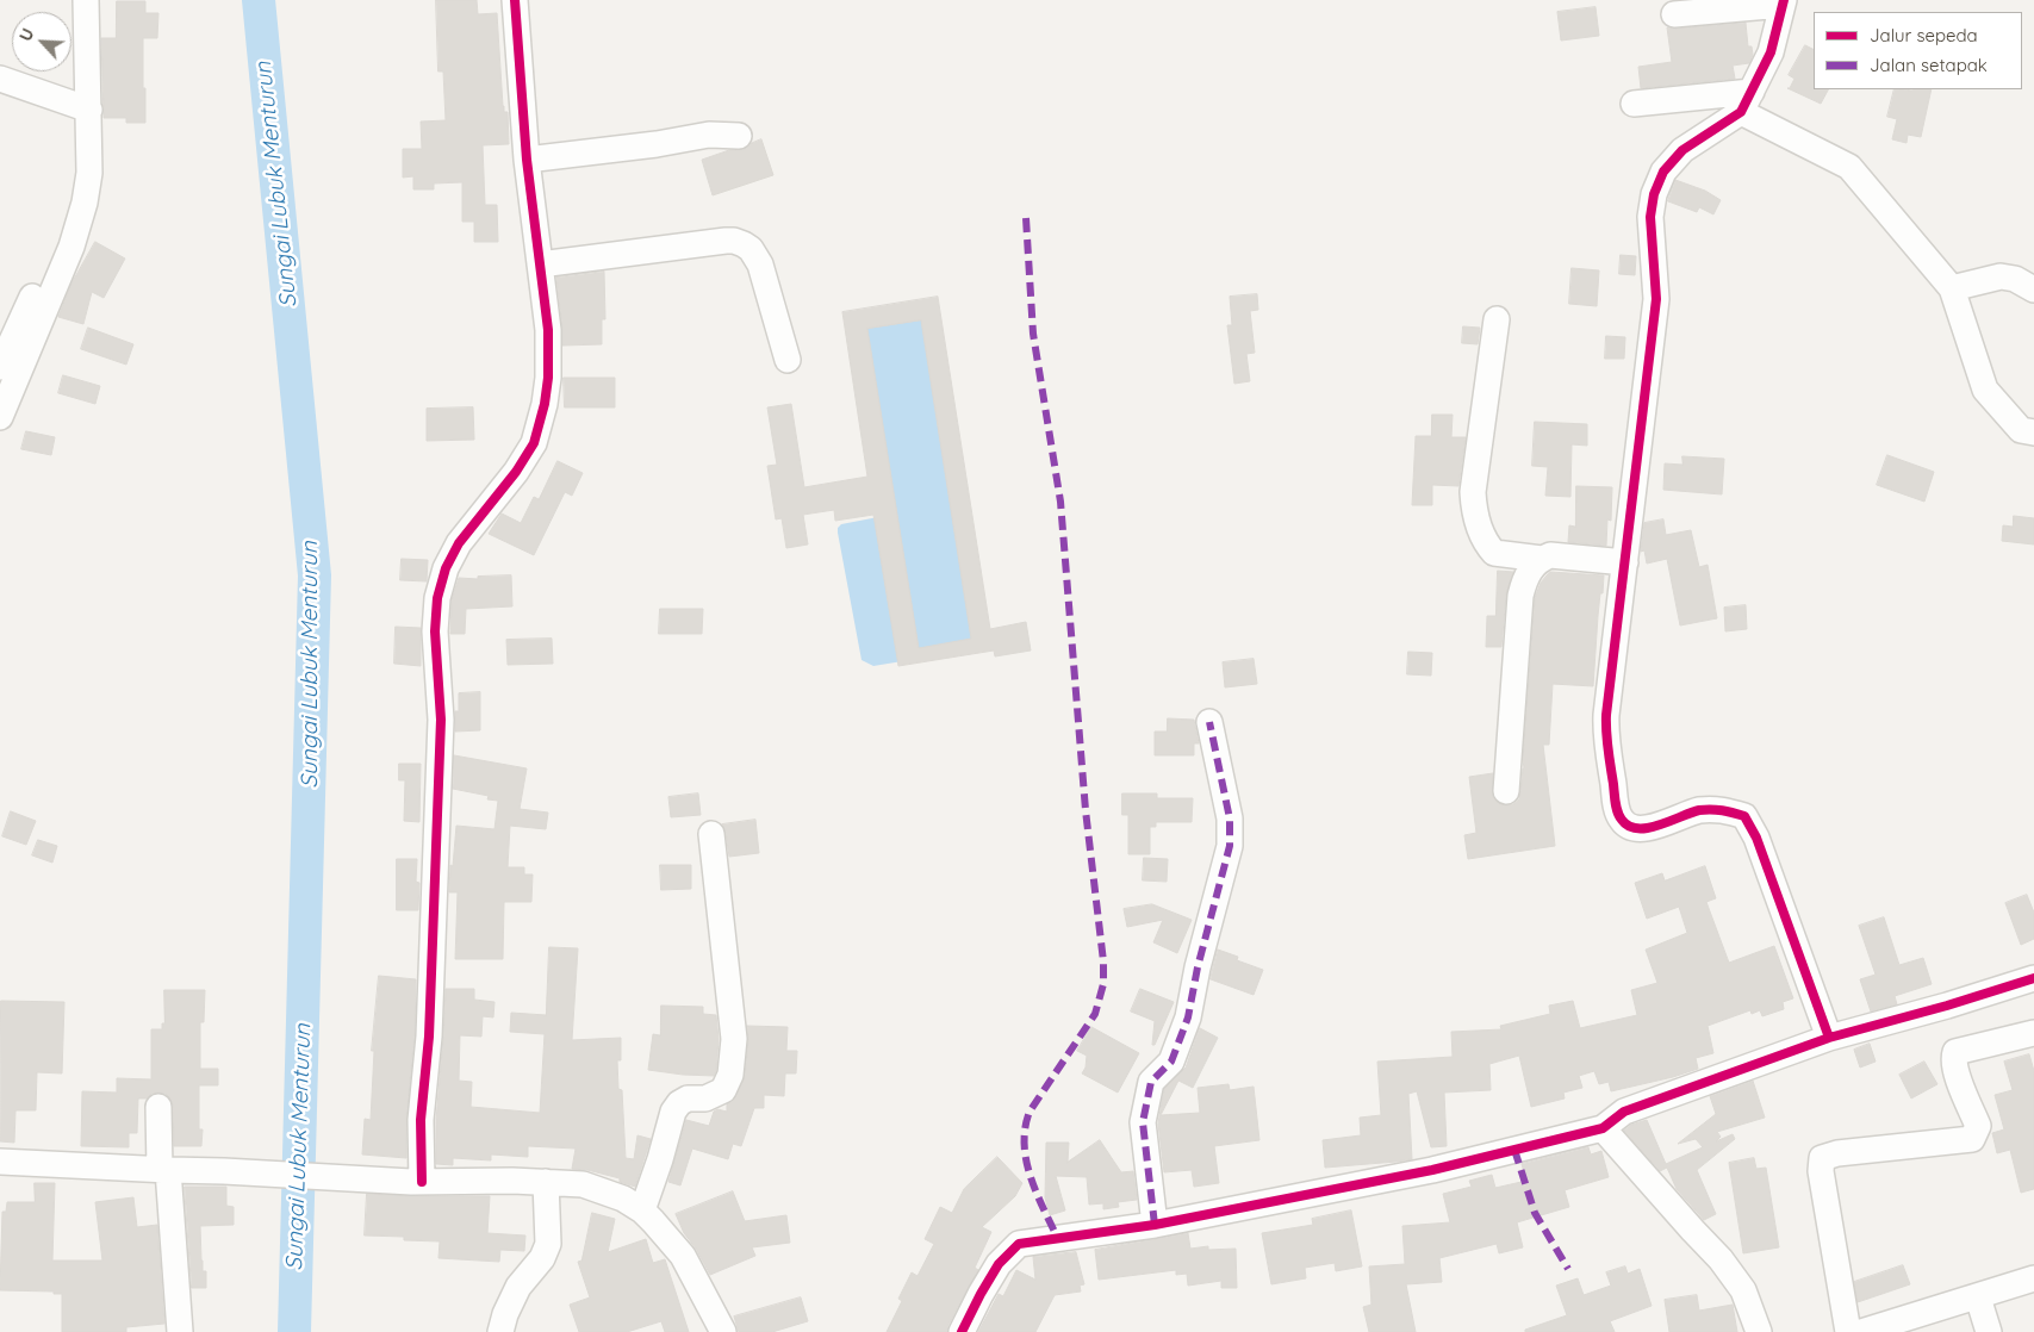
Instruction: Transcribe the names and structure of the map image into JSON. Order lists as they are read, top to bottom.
{
  "water": ["Sungai Lubuk Menturun"],
  "legend": ["Jalur sepeda", "Jalan setapak"],
  "north": "top left"
}
